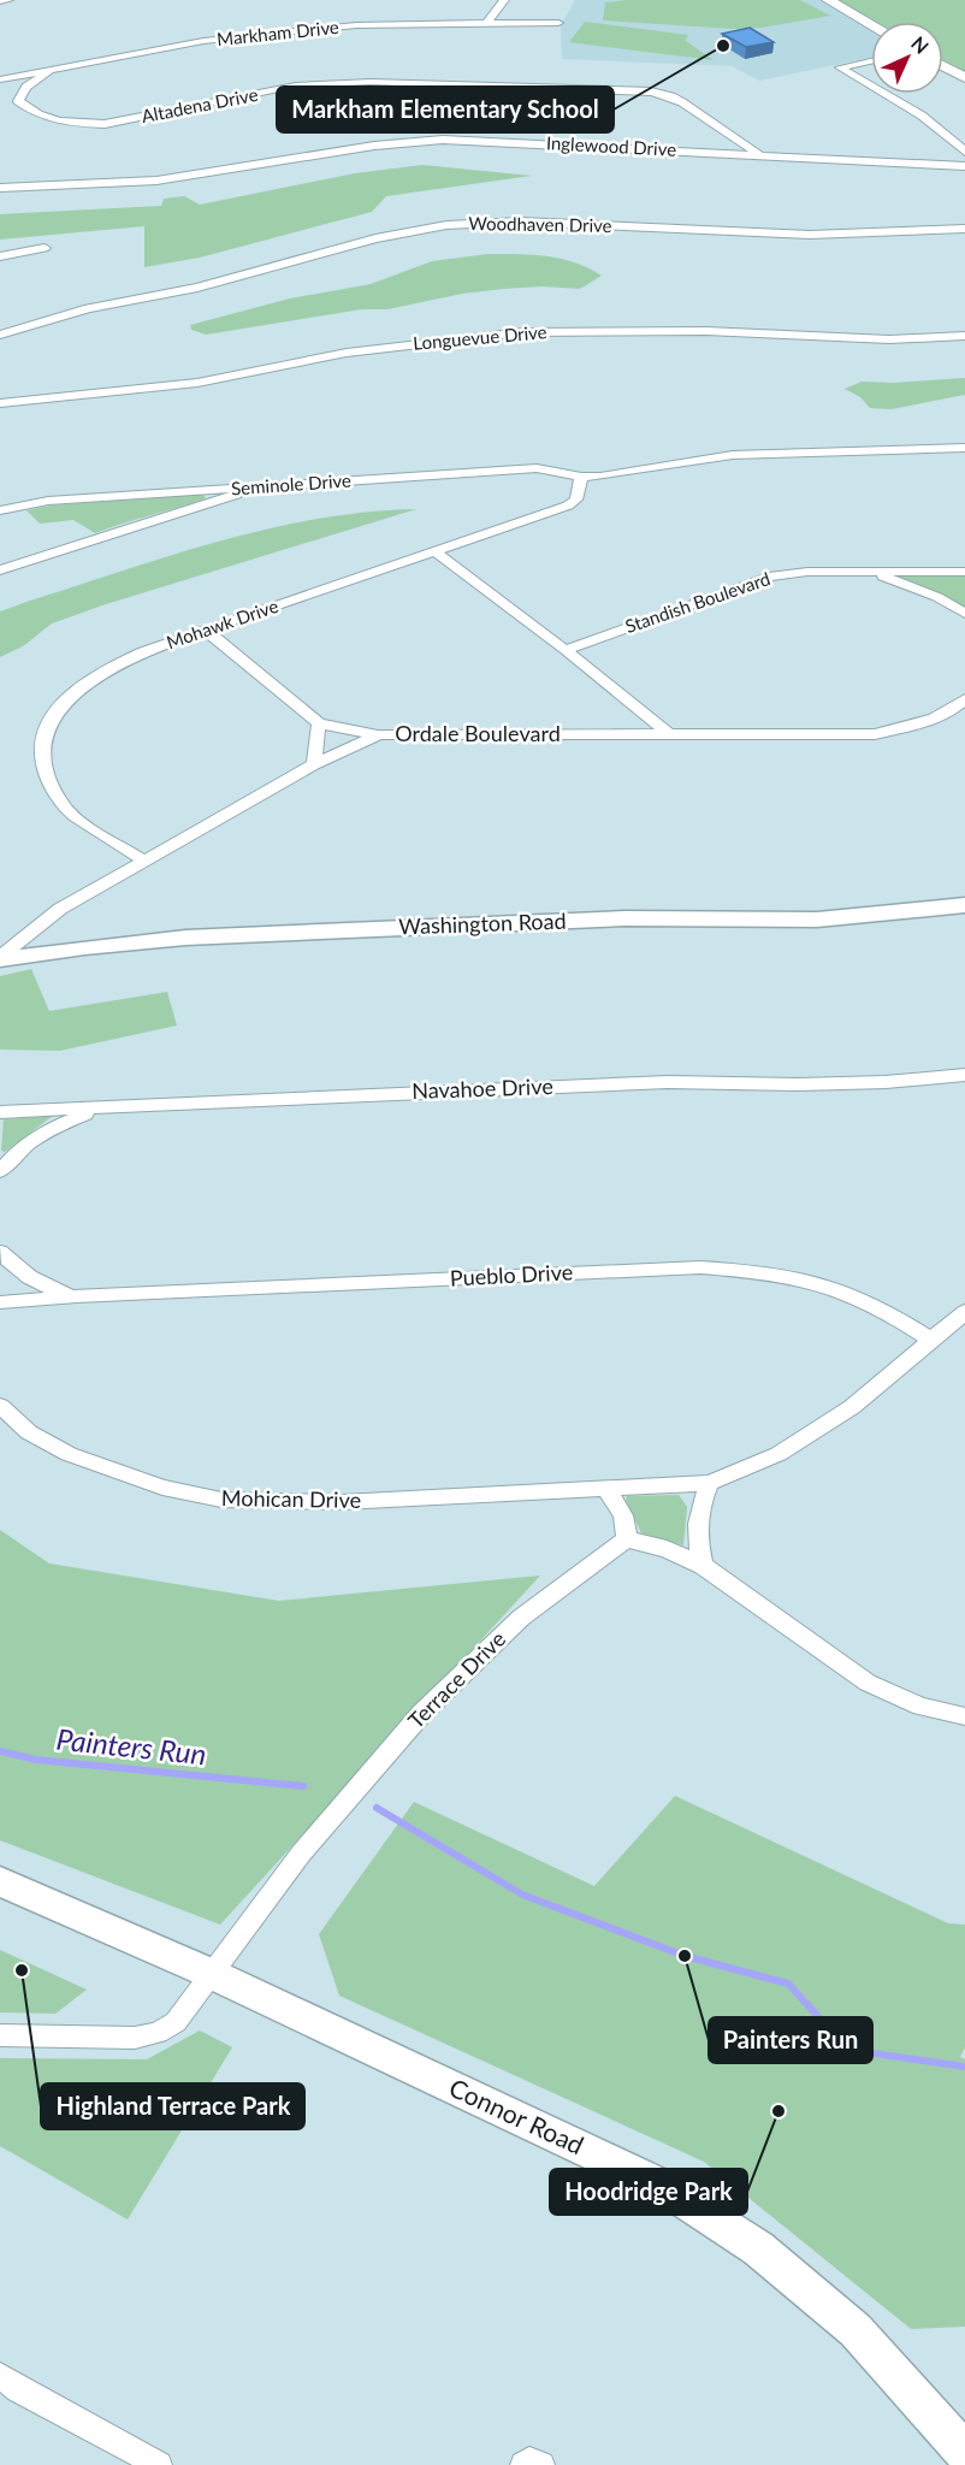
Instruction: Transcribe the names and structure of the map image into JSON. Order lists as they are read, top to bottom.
{
  "streets": {
    "main road": ["Washington Road", "Connor Road"],
    "street": [
      "Markham Drive",
      "Altadena Drive",
      "Inglewood Drive",
      "Woodhaven Drive",
      "Longuevue Drive",
      "Seminole Drive",
      "Standish Boulevard",
      "Mohawk Drive",
      "Ordale Boulevard",
      "Navahoe Drive",
      "Pueblo Drive",
      "Mohican Drive",
      "Terrace Drive"
    ]
  },
  "crossings": [
    ["Markham Drive", "Altadena Drive"],
    ["Altadena Drive", "Inglewood Drive"],
    ["Seminole Drive", "Mohawk Drive"],
    ["Mohawk Drive", "Ordale Boulevard"],
    ["Ordale Boulevard", "Washington Road"],
    ["Terrace Drive", "Connor Road"]
  ],
  "water": ["Painters Run"],
  "places": [
    "Markham Elementary School",
    "Painters Run",
    "Highland Terrace Park",
    "Hoodridge Park"
  ],
  "north": "top right"
}
